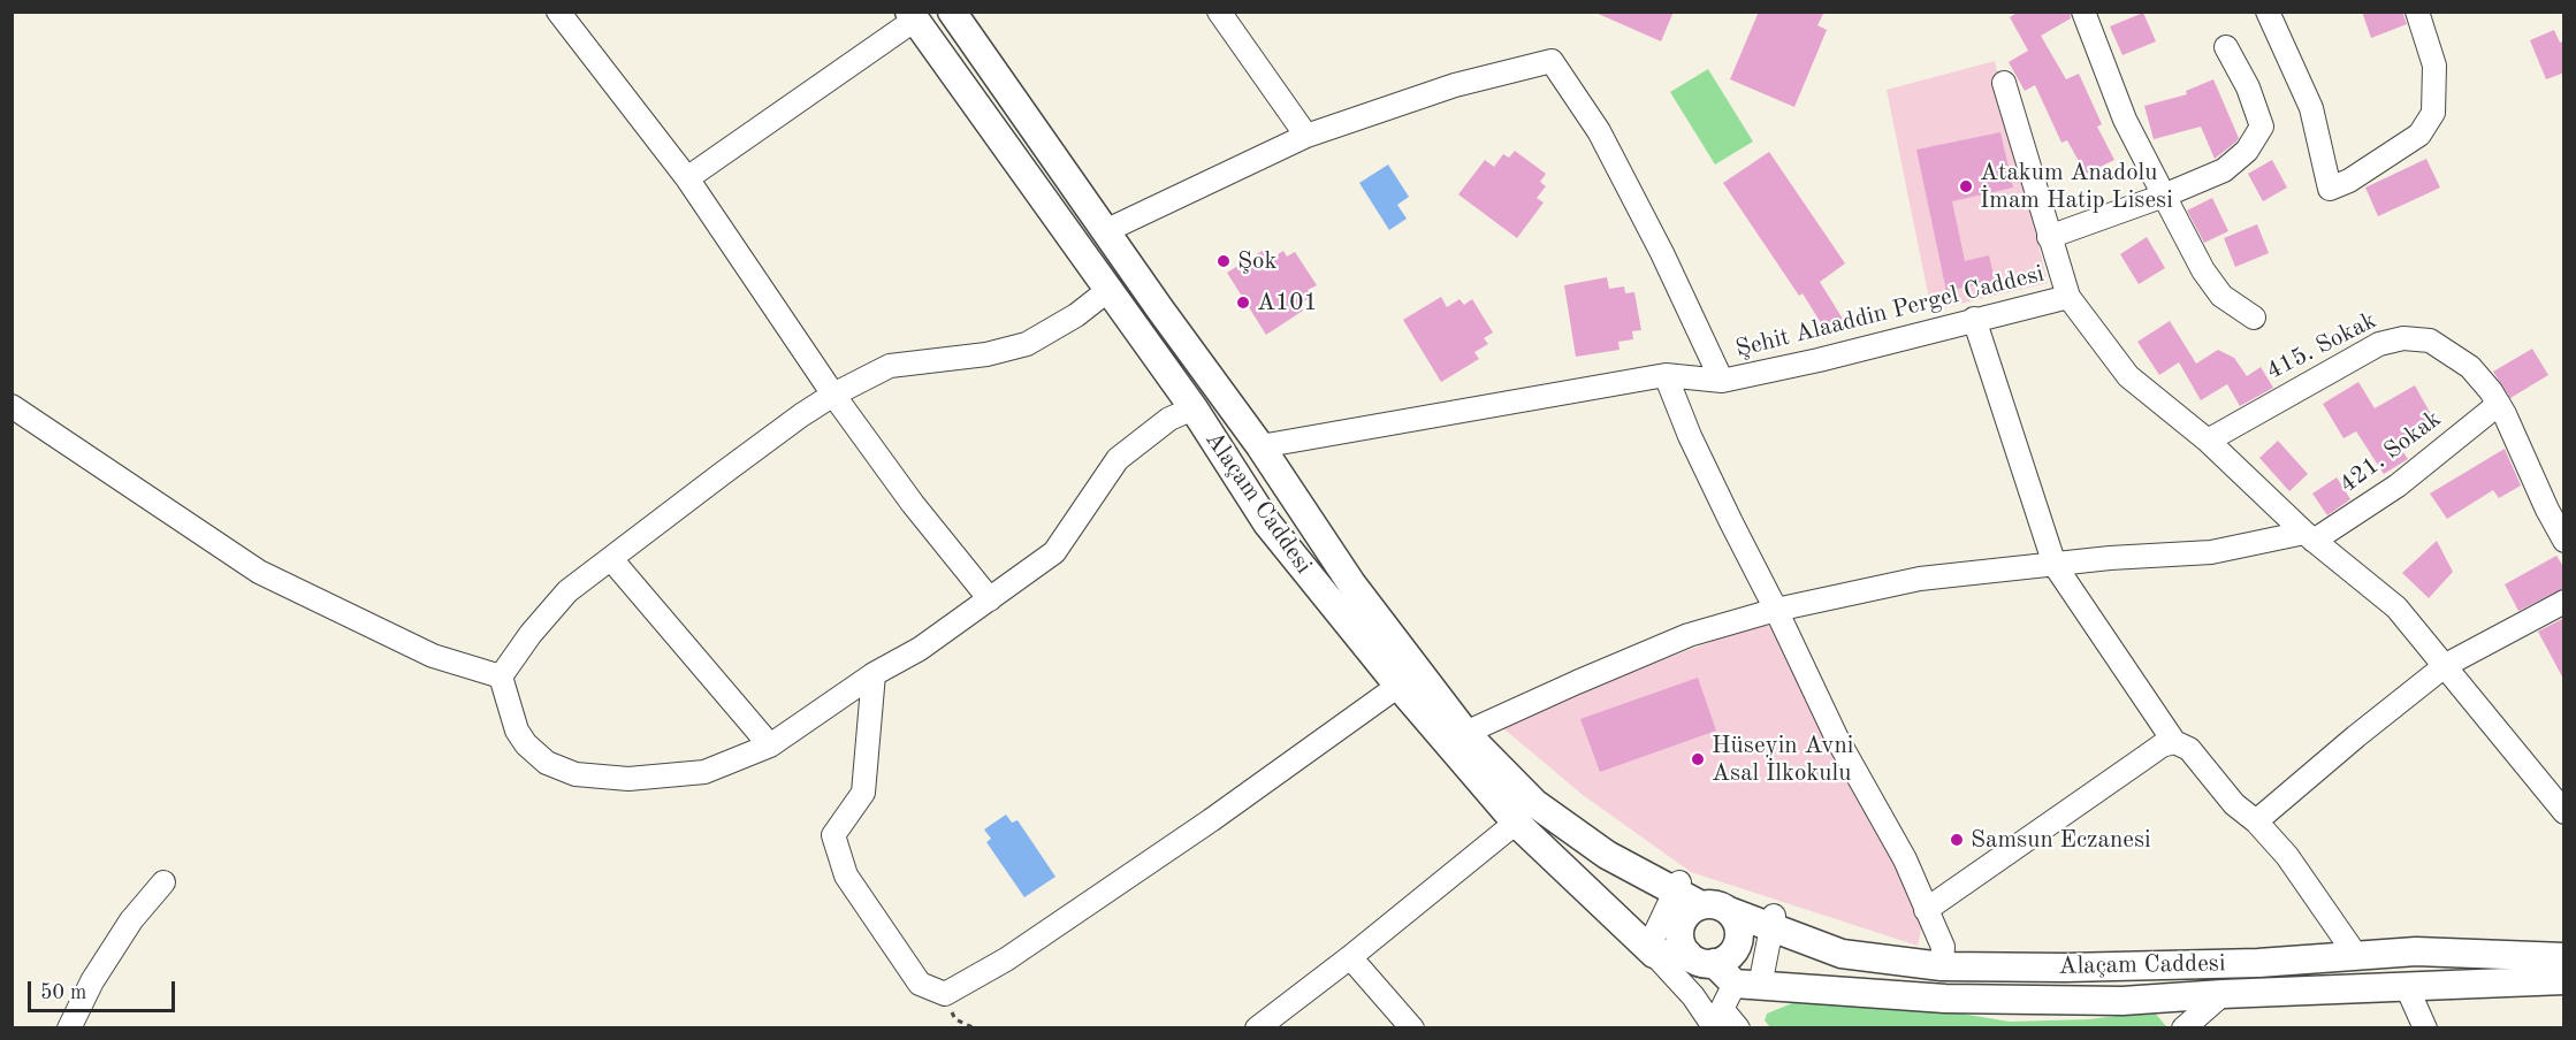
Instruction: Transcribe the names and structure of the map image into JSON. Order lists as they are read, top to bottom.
{
  "streets": {
    "main road": ["Alaçam Caddesi"],
    "street": ["Şehit Alaaddin Pergel Caddesi", "415. Sokak", "421. Sokak"]
  },
  "crossings": [
    ["Şehit Alaaddin Pergel Caddesi", "415. Sokak"],
    ["Şehit Alaaddin Pergel Caddesi", "421. Sokak"],
    ["Şehit Alaaddin Pergel Caddesi", "Alaçam Caddesi"],
    ["415. Sokak", "421. Sokak"]
  ],
  "places": [
    "Atakum Anadolu İmam Hatip Lisesi",
    "Şok",
    "A101",
    "Hüseyin Avni Asal İlkokulu",
    "Samsun Eczanesi"
  ],
  "scale_bar": "50 m"
}
